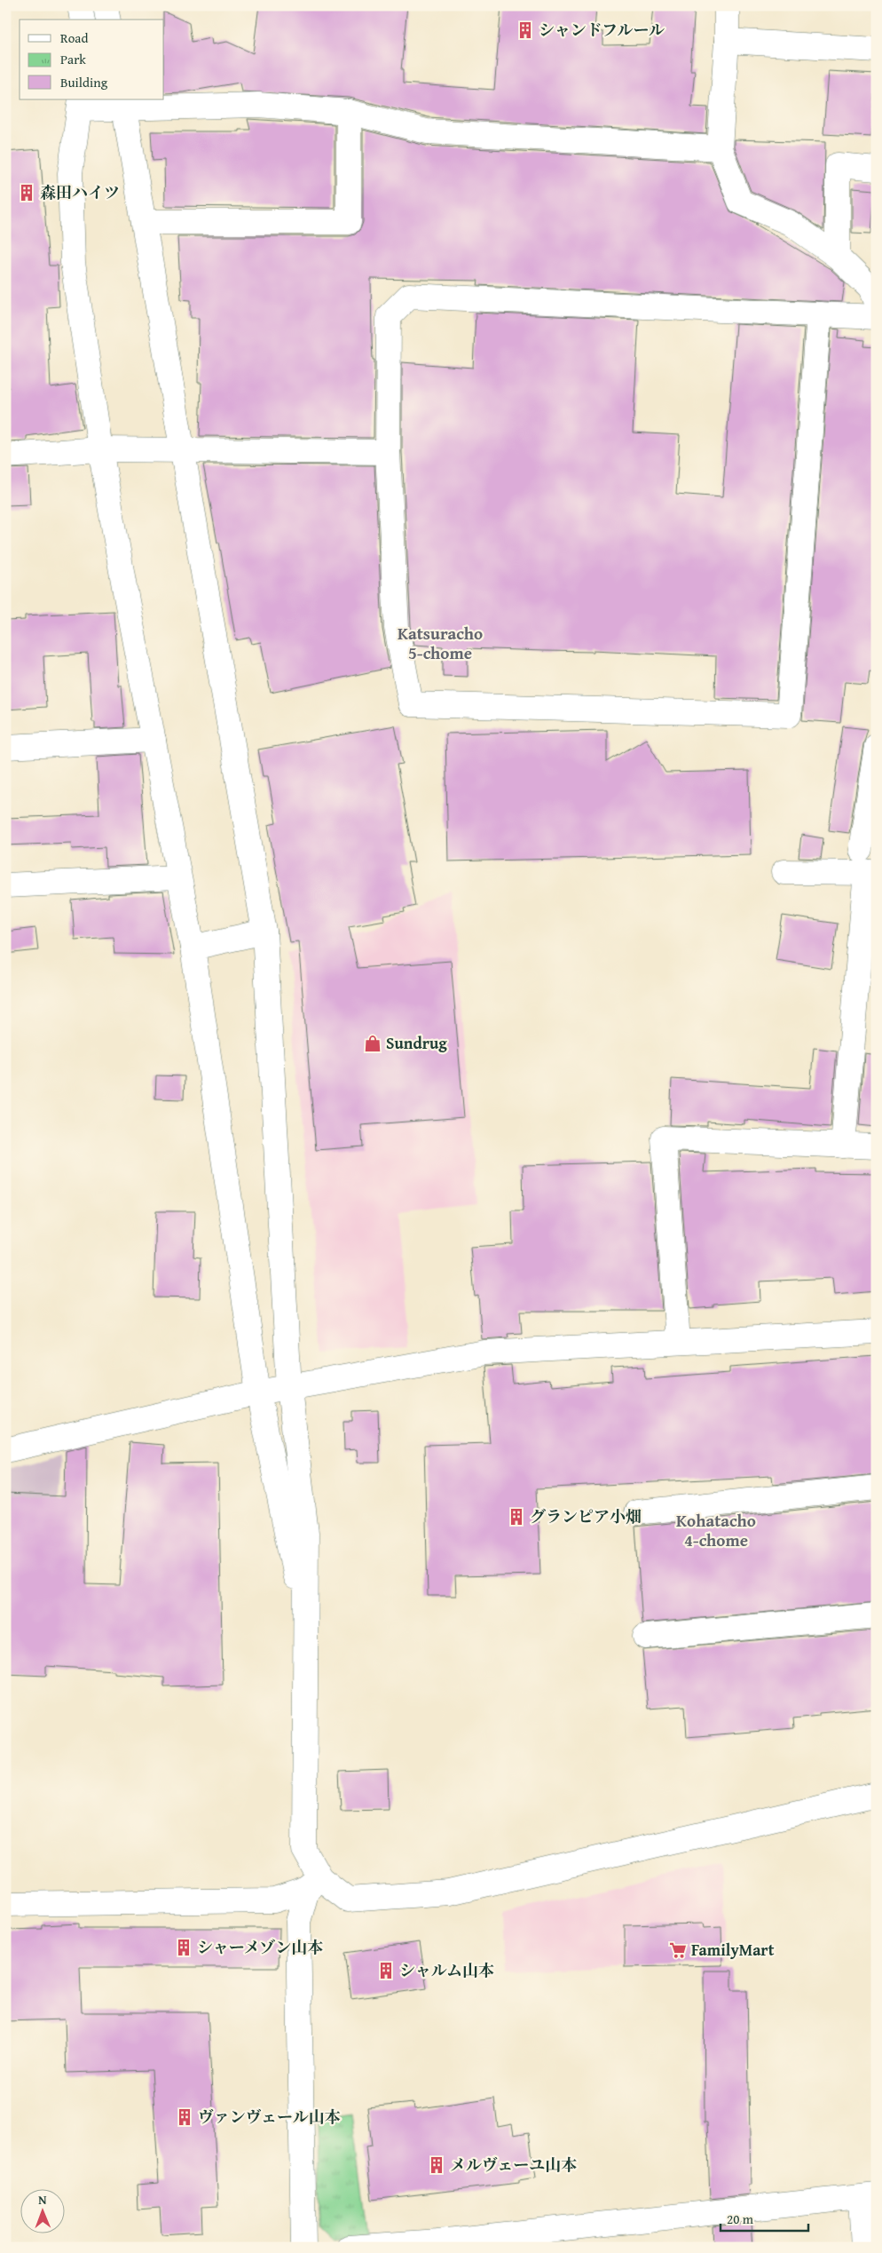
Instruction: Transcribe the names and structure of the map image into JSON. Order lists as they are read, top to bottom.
{
  "districts": ["Katsuracho 5-chome", "Kohatacho 4-chome"],
  "places": {
    "building": [
      "シャンドフルール",
      "森田ハイツ",
      "グランピア小畑",
      "シャーメゾン山本",
      "シャルム山本",
      "ヴァンヴェール山本",
      "メルヴェーユ山本"
    ],
    "shop": ["Sundrug"],
    "supermarket": ["FamilyMart"]
  },
  "legend": ["Road", "Park", "Building"],
  "scale_bar": "20 m",
  "north": "top"
}
